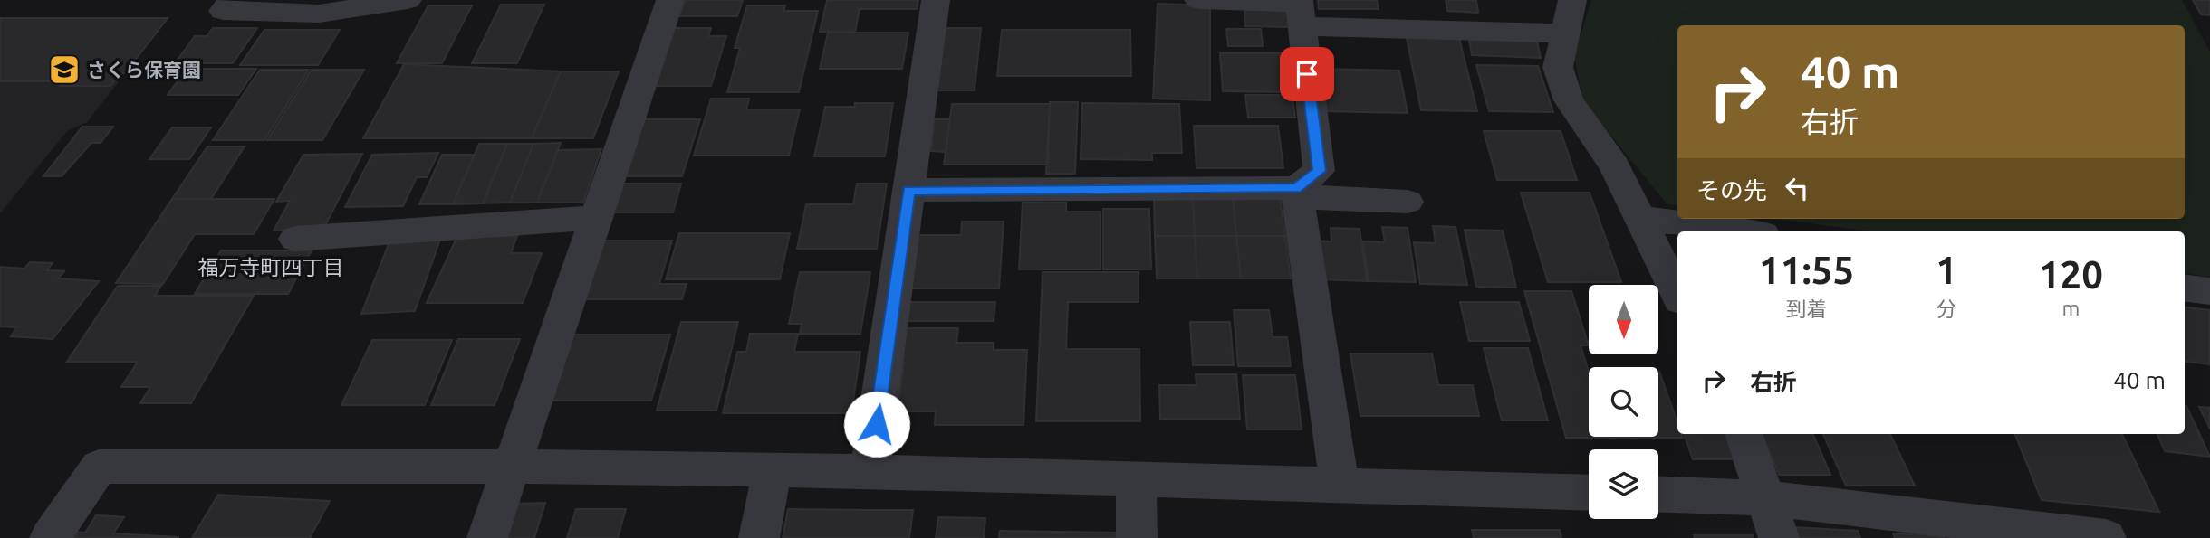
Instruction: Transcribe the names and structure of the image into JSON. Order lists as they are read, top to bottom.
{
  "districts": ["福万寺町四丁目"],
  "places": {
    "school or university": ["さくら保育園"]
  },
  "north": "bottom",
  "page": {
    "turn": ["40 m", "右折"],
    "then": "その先",
    "eta": [
      "11:55",
      "到着",
      "1",
      "分",
      "120",
      "m"
    ],
    "list": [
      {
        "name": "右折",
        "value": "40 m"
      }
    ]
  }
}
